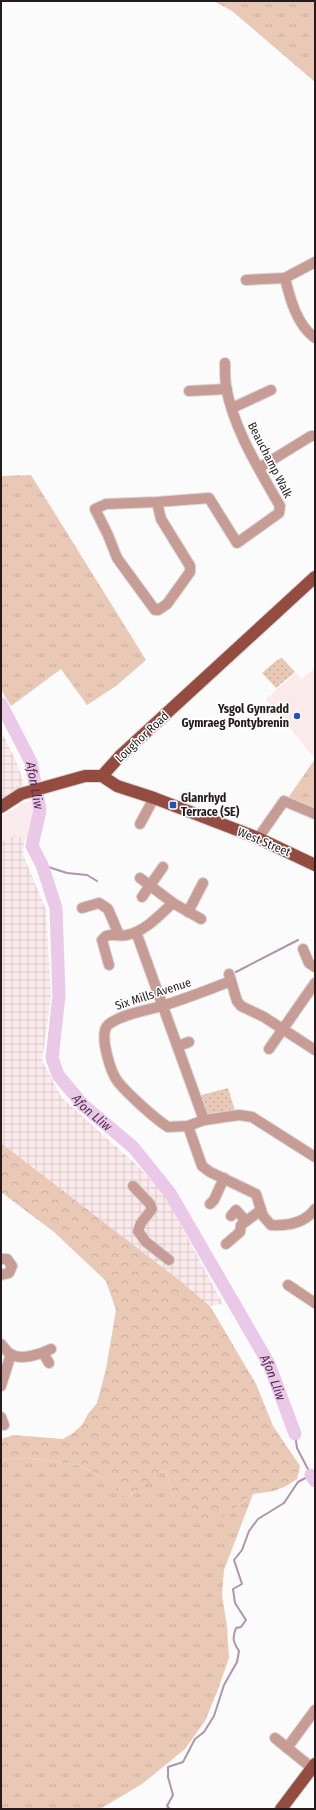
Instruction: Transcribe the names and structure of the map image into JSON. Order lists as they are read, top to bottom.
{
  "streets": {
    "main road": ["Loughor Road", "West Street"],
    "street": ["Beauchamp Walk", "Six Mills Avenue"]
  },
  "crossings": [
    ["Loughor Road", "West Street"]
  ],
  "water": ["Afon Lliw"],
  "places": {
    "other": ["Ysgol Gynradd Gymraeg Pontybrenin"],
    "transit": ["Glanrhyd Terrace (SE)"]
  }
}
